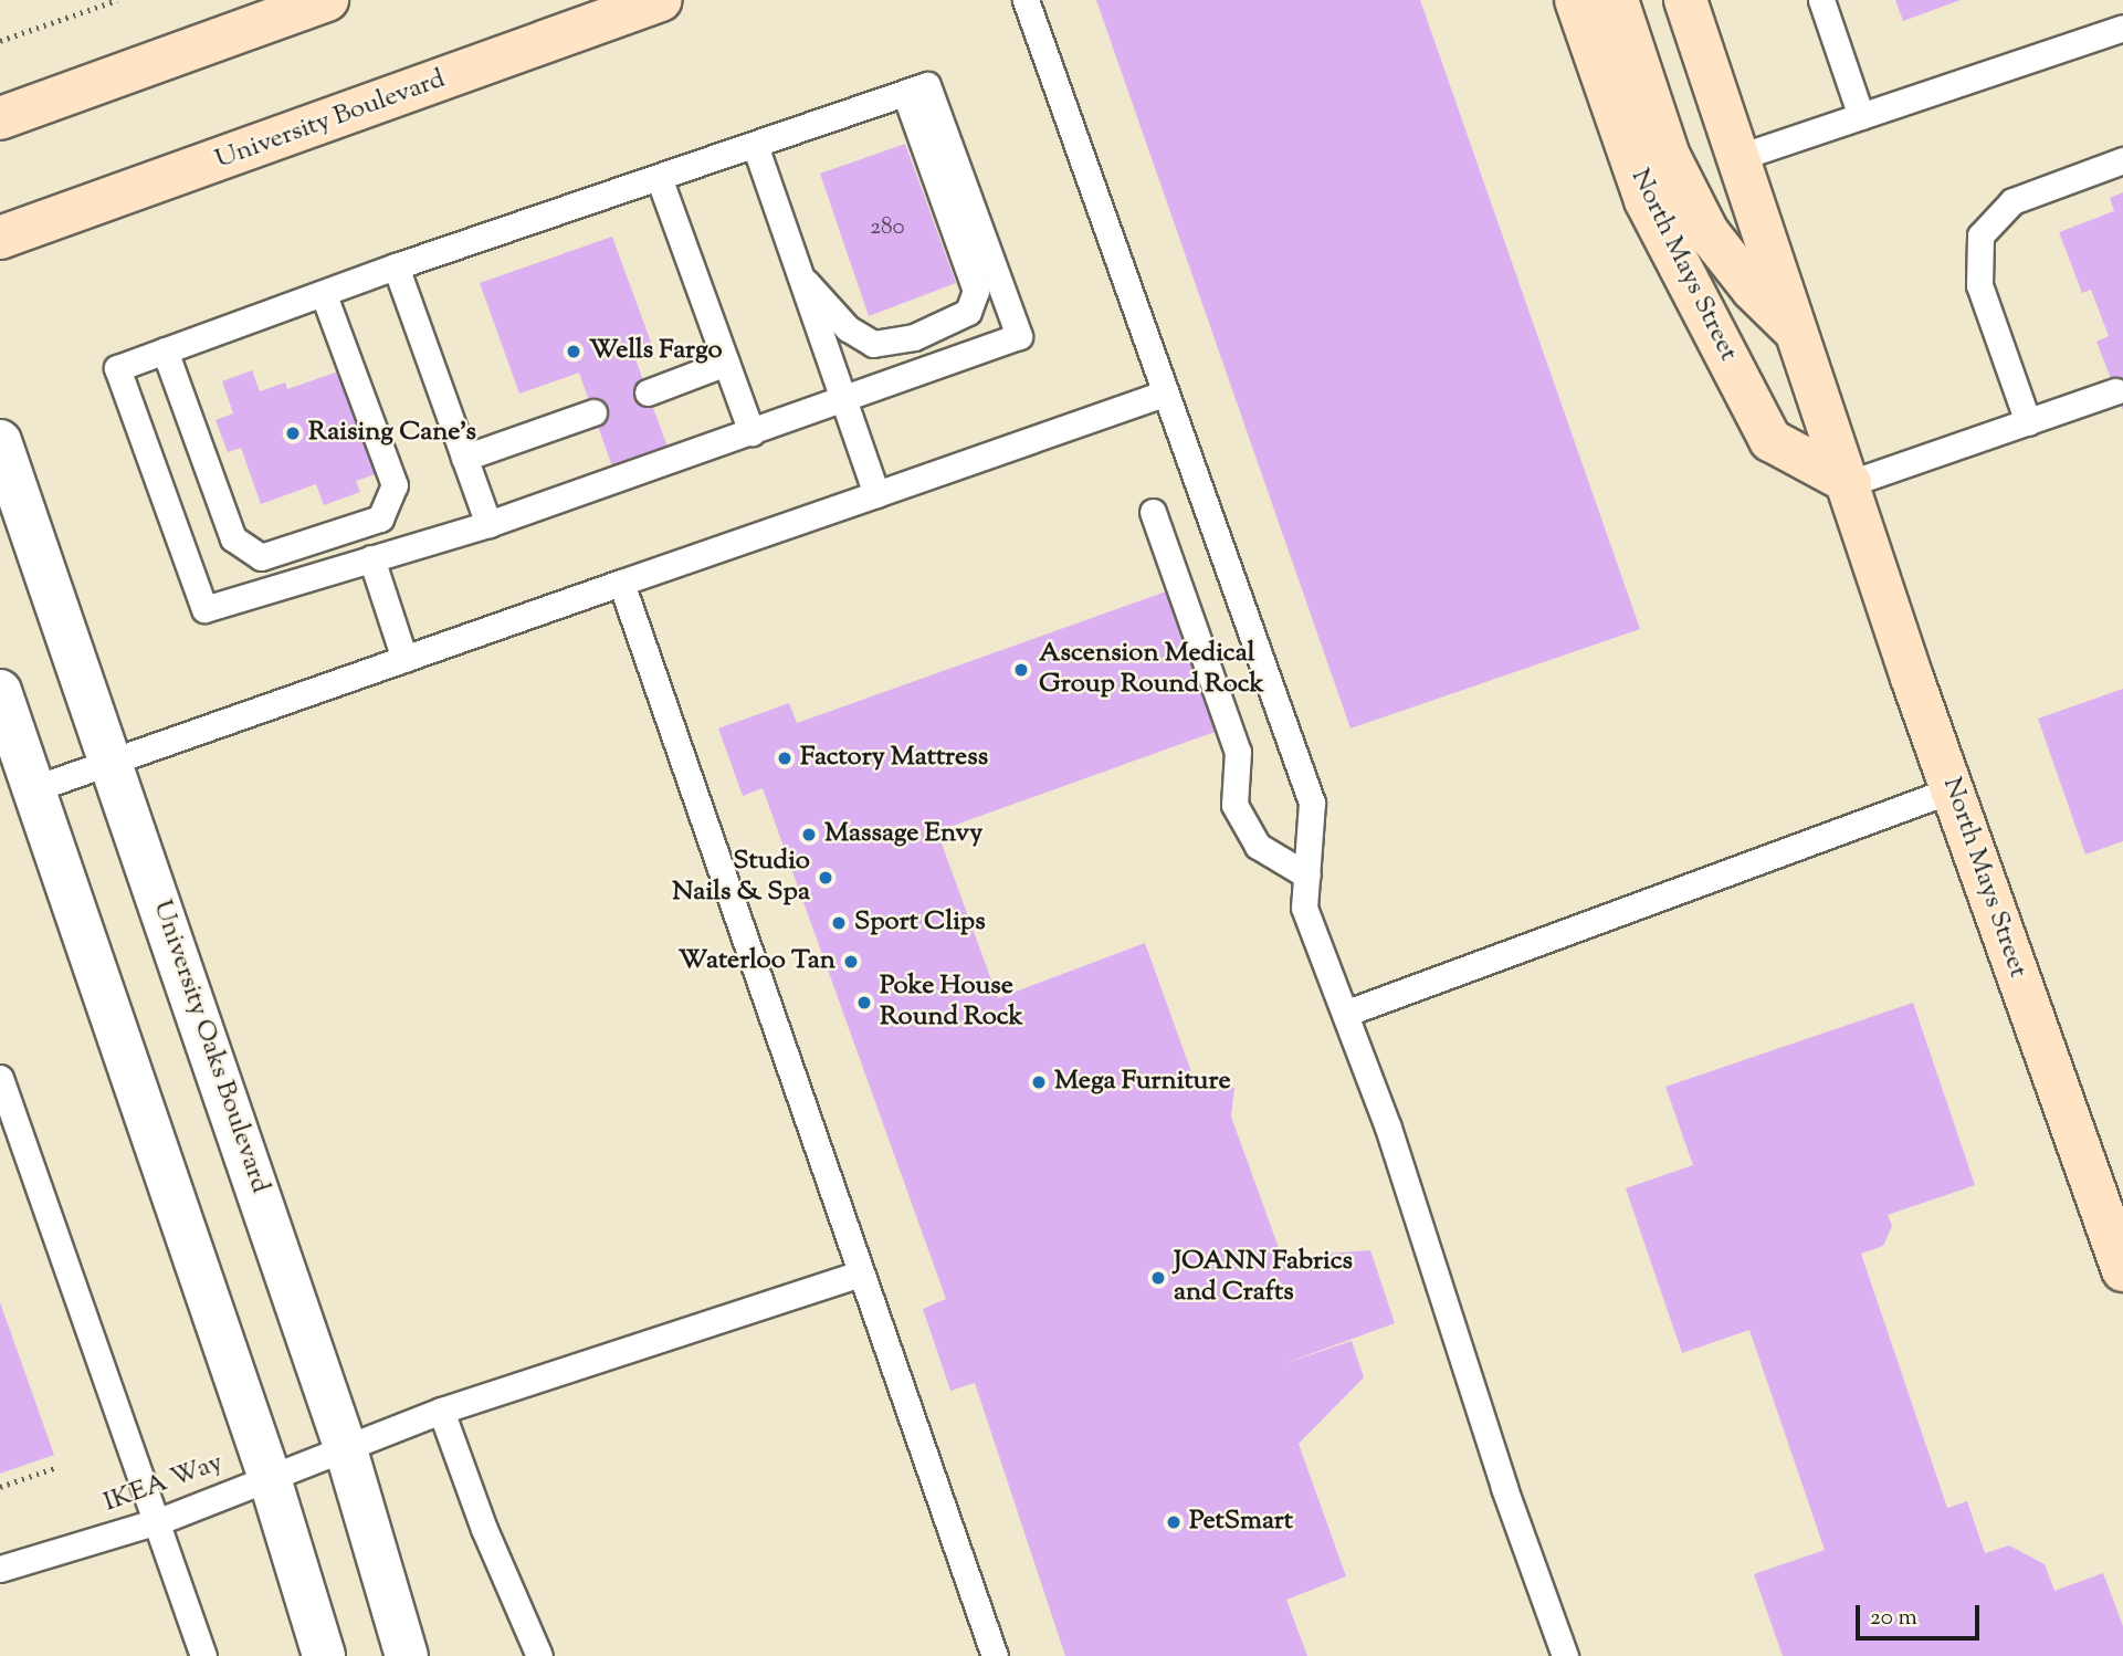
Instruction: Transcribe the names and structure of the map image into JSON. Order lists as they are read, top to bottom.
{
  "streets": {
    "main road": ["University Boulevard", "North Mays Street"],
    "street": ["University Oaks Boulevard"],
    "lane": ["IKEA Way"]
  },
  "crossings": [
    ["University Oaks Boulevard", "IKEA Way"]
  ],
  "places": [
    "Wells Fargo",
    "Raising Cane's",
    "Ascension Medical Group Round Rock",
    "Factory Mattress",
    "Massage Envy",
    "Studio Nails & Spa",
    "Sport Clips",
    "Waterloo Tan",
    "Poke House Round Rock",
    "Mega Furniture",
    "JOANN Fabrics and Crafts",
    "PetSmart"
  ],
  "house_numbers": ["280"],
  "scale_bar": "20 m"
}
